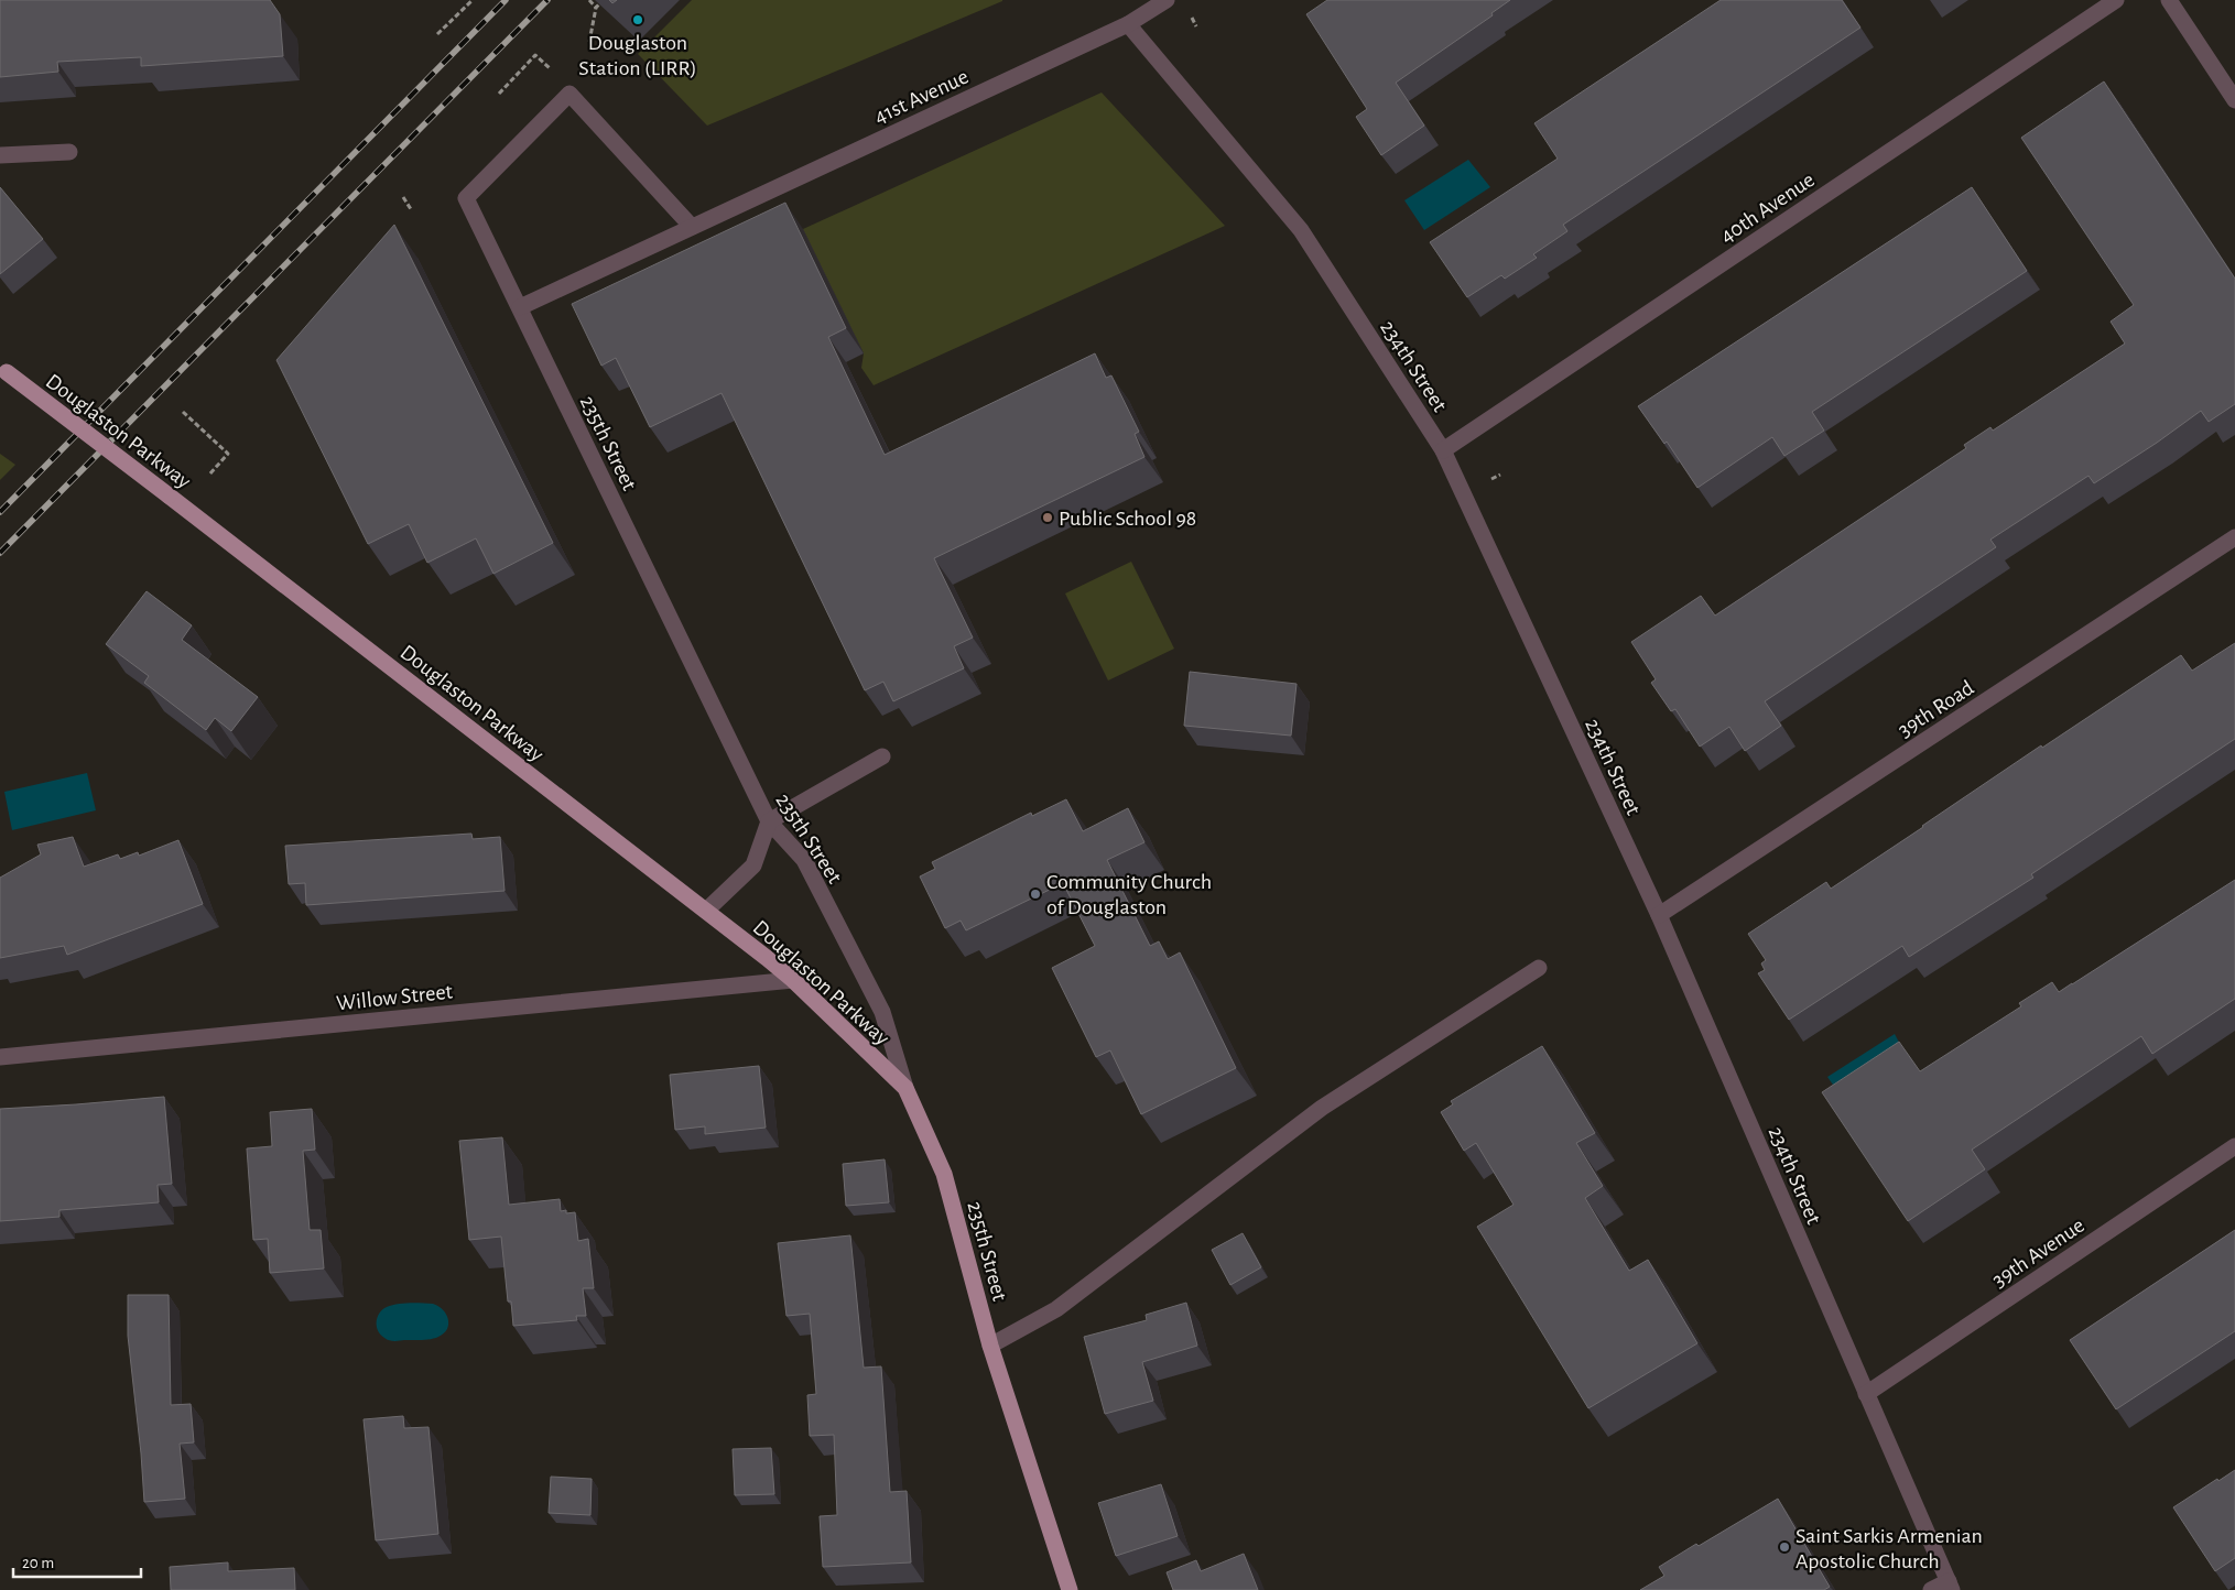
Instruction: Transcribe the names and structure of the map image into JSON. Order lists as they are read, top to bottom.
{
  "streets": {
    "main road": ["Douglaston Parkway", "235th Street"],
    "street": [
      "41st Avenue",
      "40th Avenue",
      "234th Street",
      "39th Road",
      "Willow Street",
      "39th Avenue"
    ]
  },
  "crossings": [
    ["41st Avenue", "234th Street"],
    ["41st Avenue", "235th Street"],
    ["40th Avenue", "234th Street"],
    ["234th Street", "39th Road"],
    ["234th Street", "39th Avenue"],
    ["Douglaston Parkway", "235th Street"],
    ["Douglaston Parkway", "Willow Street"]
  ],
  "places": [
    "Douglaston Station (LIRR)",
    "Public School 98",
    "Community Church of Douglaston",
    "Saint Sarkis Armenian Apostolic Church"
  ],
  "scale_bar": "20 m"
}
